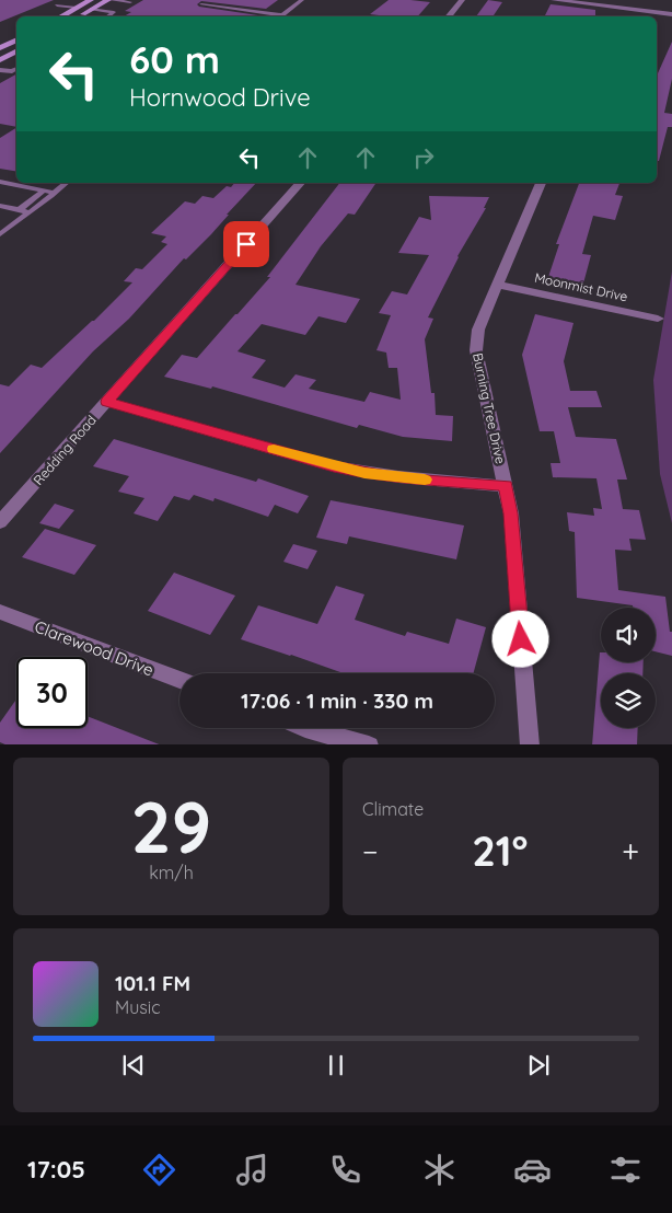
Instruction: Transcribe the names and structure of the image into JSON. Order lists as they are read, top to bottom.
{
  "streets": {
    "street": [
      "Moonmist Drive",
      "Burning Tree Drive",
      "Redding Road",
      "Clarewood Drive"
    ]
  },
  "crossings": [
    ["Moonmist Drive", "Burning Tree Drive"]
  ],
  "page": {
    "turn": ["60 m", "Hornwood Drive"],
    "limit": "30",
    "trip": "17:06 · 1 min · 330 m",
    "tile": [
      ["29", "km/h"],
      "Climate"
    ],
    "heat": ["−", "21°", "+"],
    "song": ["101.1 FM", "Music"],
    "tabs": "17:05"
  }
}
